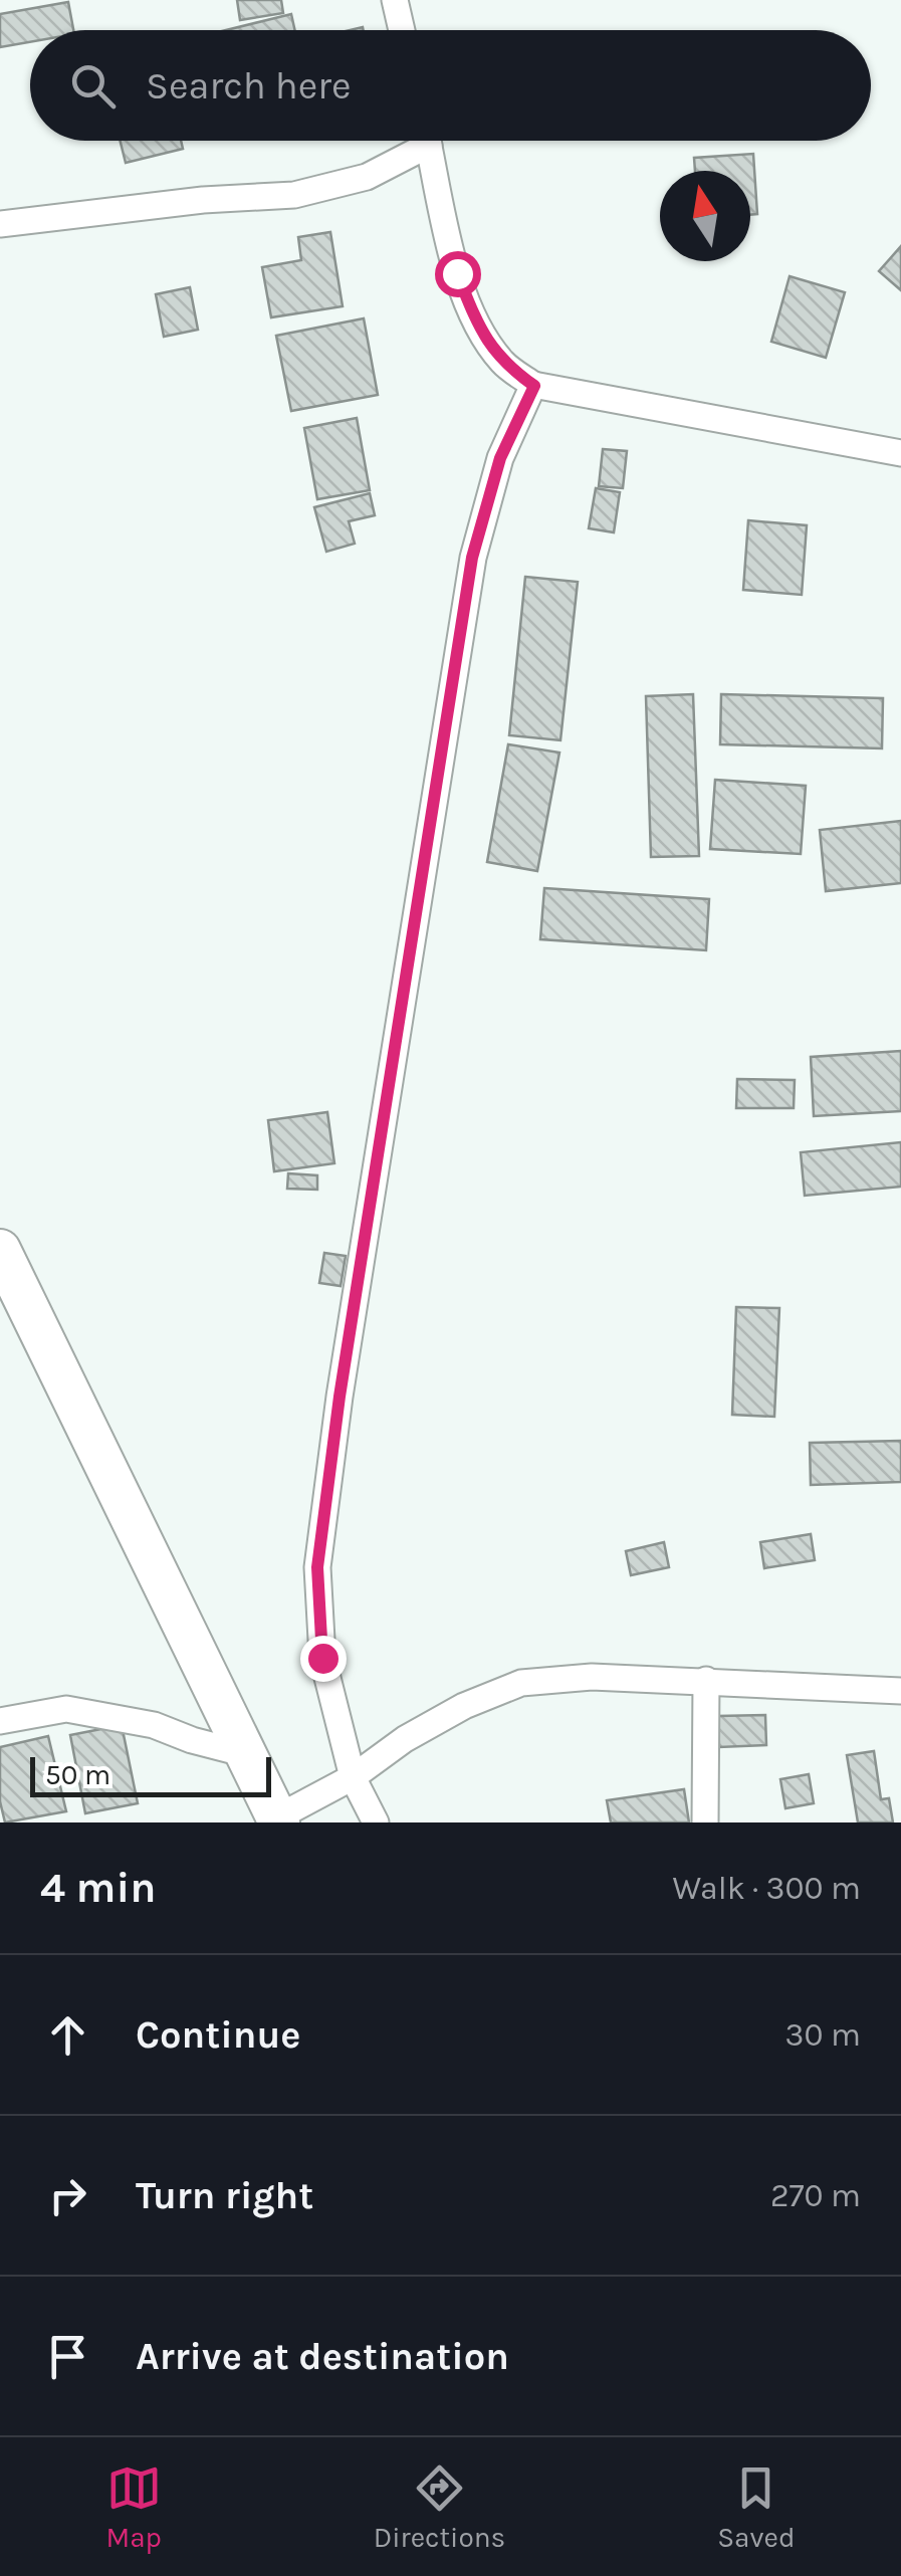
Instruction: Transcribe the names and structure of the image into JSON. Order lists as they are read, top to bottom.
{
  "scale_bar": "50 m",
  "north": "top",
  "page": {
    "search": "Search here",
    "scale": "50 m",
    "heading": ["4 min", "Walk · 300 m"],
    "list": [
      ["Continue", "30 m"],
      ["Turn right", "270 m"],
      "Arrive at destination"
    ],
    "nav": ["Map", "Directions", "Saved"]
  }
}
